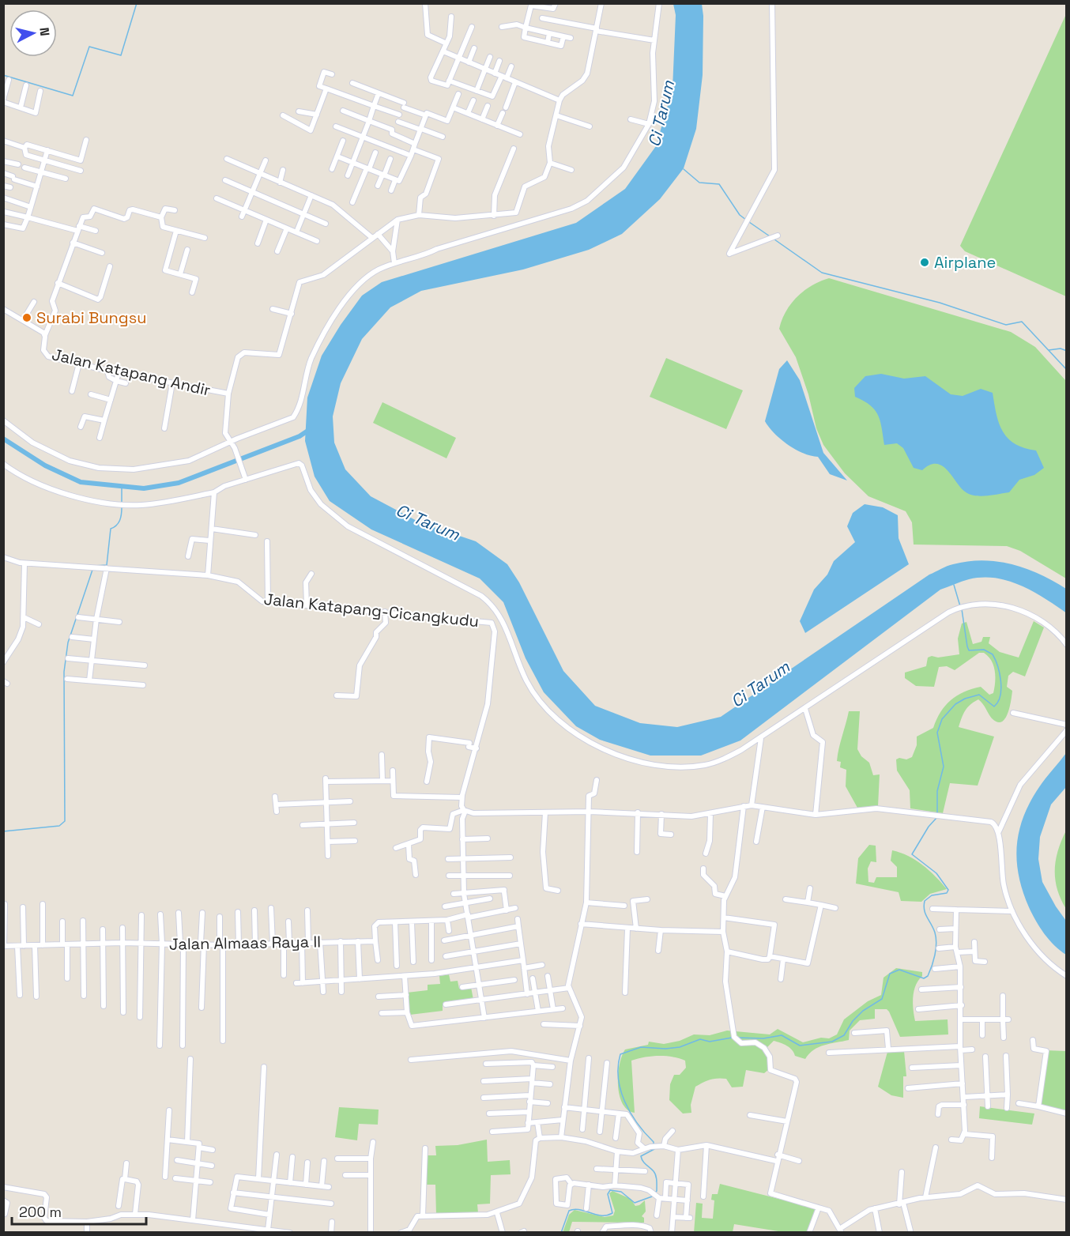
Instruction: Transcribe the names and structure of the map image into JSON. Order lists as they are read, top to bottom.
{
  "streets": {
    "street": ["Jalan Katapang Andir", "Jalan Katapang-Cicangkudu", "Jalan Almaas Raya II"]
  },
  "water": ["Ci Tarum"],
  "places": ["Airplane", "Surabi Bungsu"],
  "scale_bar": "200 m",
  "north": "right"
}
